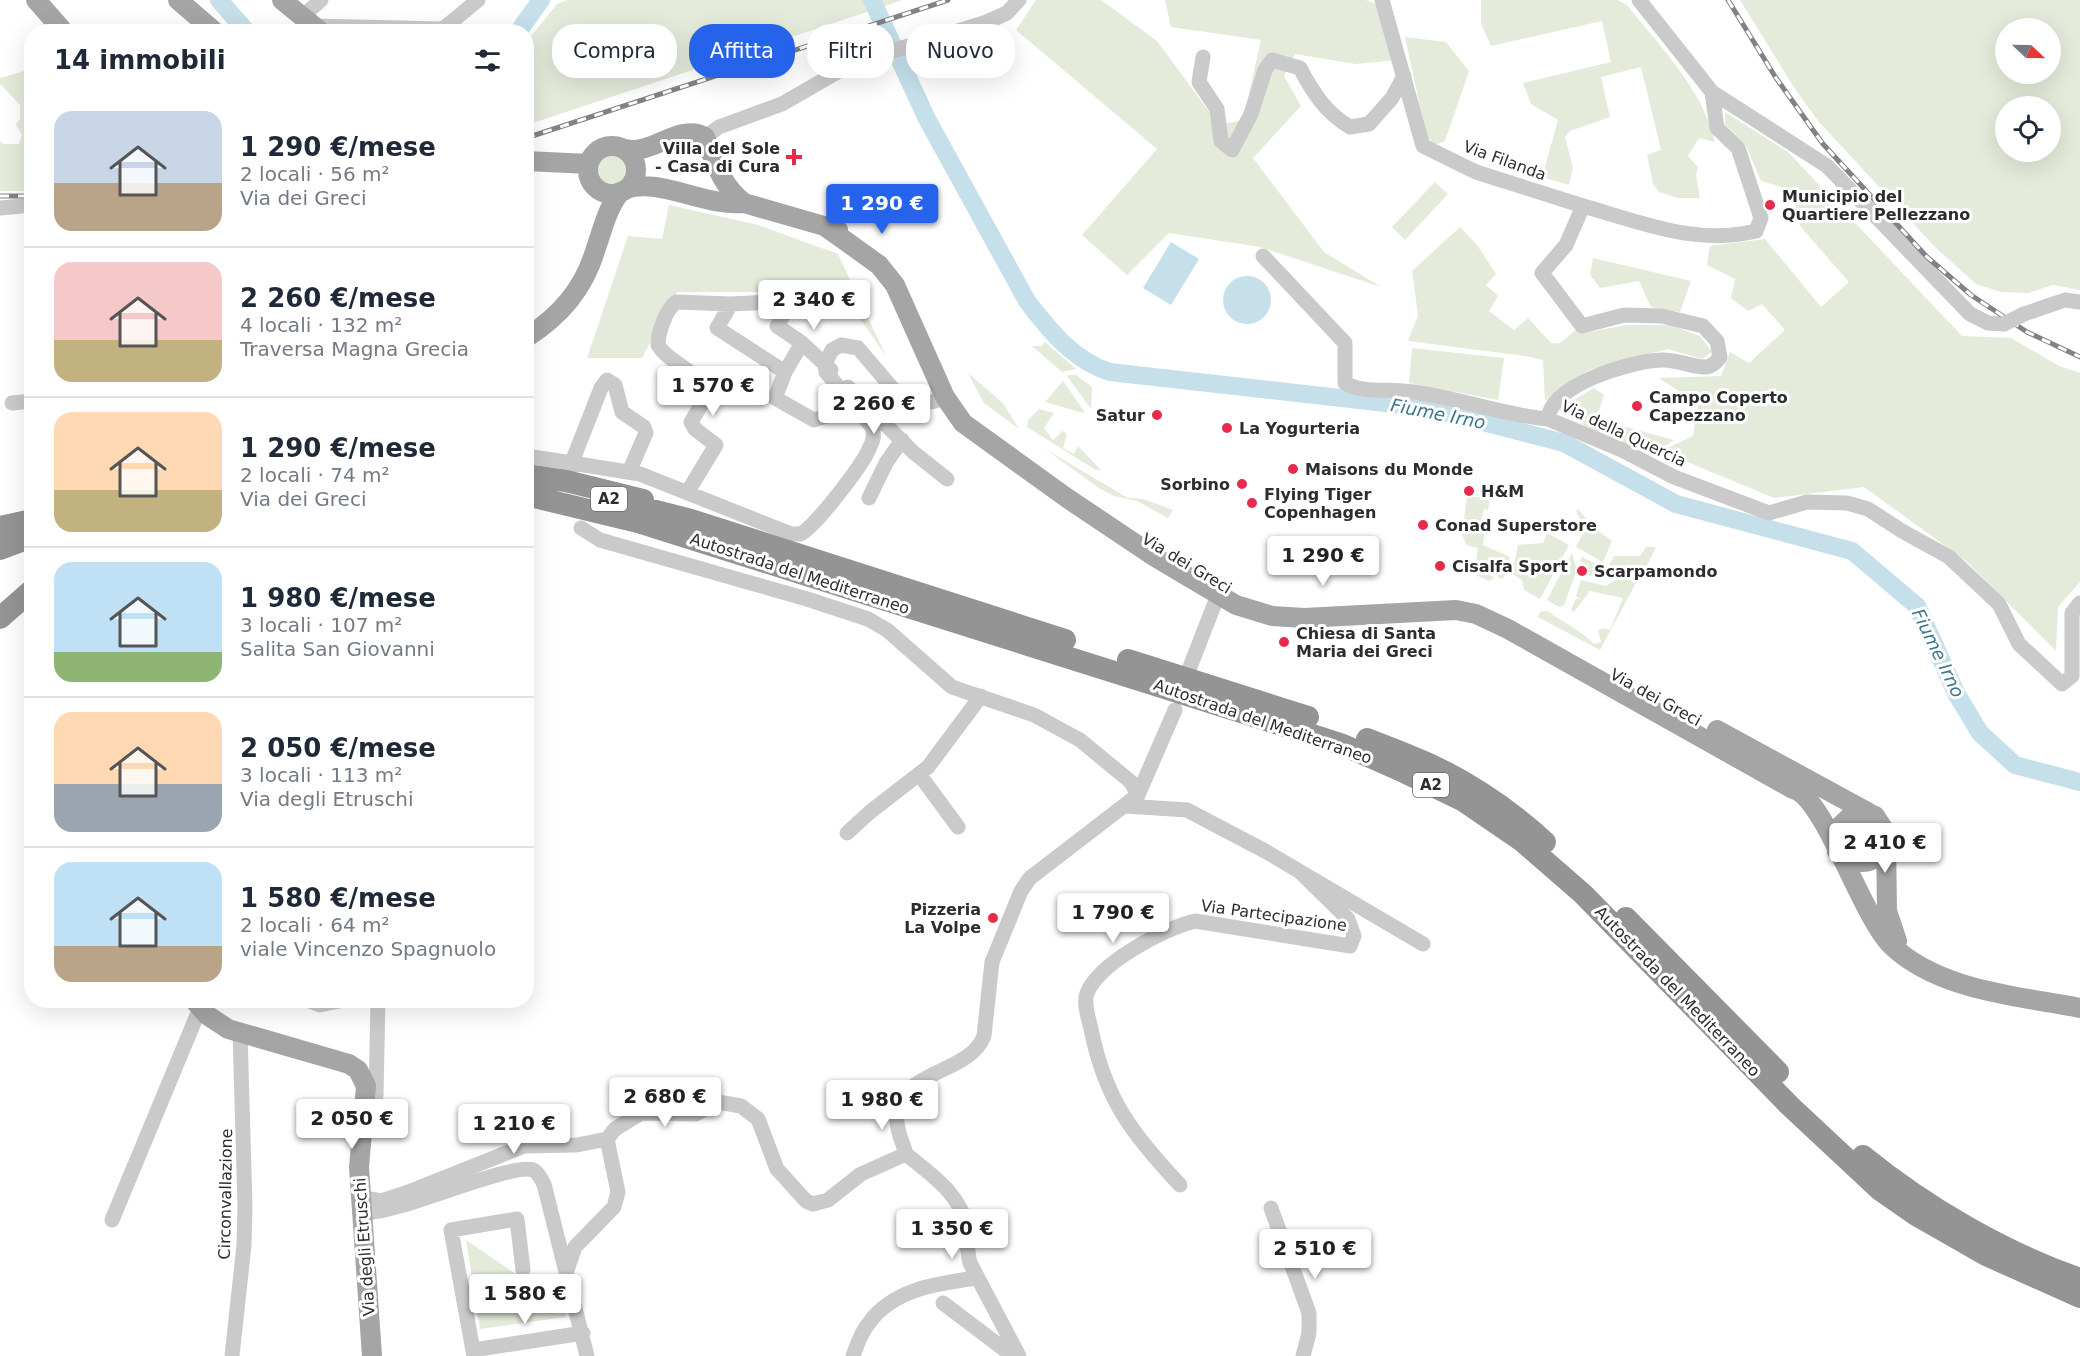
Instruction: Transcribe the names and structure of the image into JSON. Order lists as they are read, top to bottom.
{
  "streets": {
    "highway": ["A2", "Autostrada del Mediterraneo"],
    "main road": ["Via dei Greci", "Via degli Etruschi"],
    "street": [
      "Via Filanda",
      "Via della Quercia",
      "Via Partecipazione",
      "Circonvallazione"
    ]
  },
  "crossings": [
    ["Via Filanda", "Via della Quercia"],
    ["A2", "Autostrada del Mediterraneo"]
  ],
  "water": ["Fiume Irno"],
  "places": {
    "health": ["Villa del Sole - Casa di Cura"],
    "other": [
      "Municipio del Quartiere Pellezzano",
      "Campo Coperto Capezzano",
      "Satur",
      "La Yogurteria",
      "Maisons du Monde",
      "Sorbino",
      "H&M",
      "Flying Tiger Copenhagen",
      "Conad Superstore",
      "Cisalfa Sport",
      "Scarpamondo",
      "Chiesa di Santa Maria dei Greci",
      "Pizzeria La Volpe"
    ]
  },
  "north": "right",
  "page": {
    "chip": [
      "Compra",
      "Affitta",
      "Filtri",
      "Nuovo"
    ],
    "heading": "14 immobili",
    "list": [
      {
        "name": "1 290 €/mese",
        "note": "2 locali · 56 m² · Via dei Greci"
      },
      {
        "name": "2 260 €/mese",
        "note": "4 locali · 132 m² · Traversa Magna Grecia"
      },
      {
        "name": "1 290 €/mese",
        "note": "2 locali · 74 m² · Via dei Greci"
      },
      {
        "name": "1 980 €/mese",
        "note": "3 locali · 107 m² · Salita San Giovanni"
      },
      {
        "name": "2 050 €/mese",
        "note": "3 locali · 113 m² · Via degli Etruschi"
      },
      {
        "name": "1 580 €/mese",
        "note": "2 locali · 64 m² · viale Vincenzo Spagnuolo"
      }
    ],
    "price": [
      "1 290 €",
      "2 340 €",
      "1 570 €",
      "2 260 €",
      "1 290 €",
      "2 410 €",
      "1 790 €",
      "2 680 €",
      "1 980 €",
      "2 050 €",
      "1 210 €",
      "1 350 €",
      "2 510 €",
      "1 580 €"
    ]
  }
}
